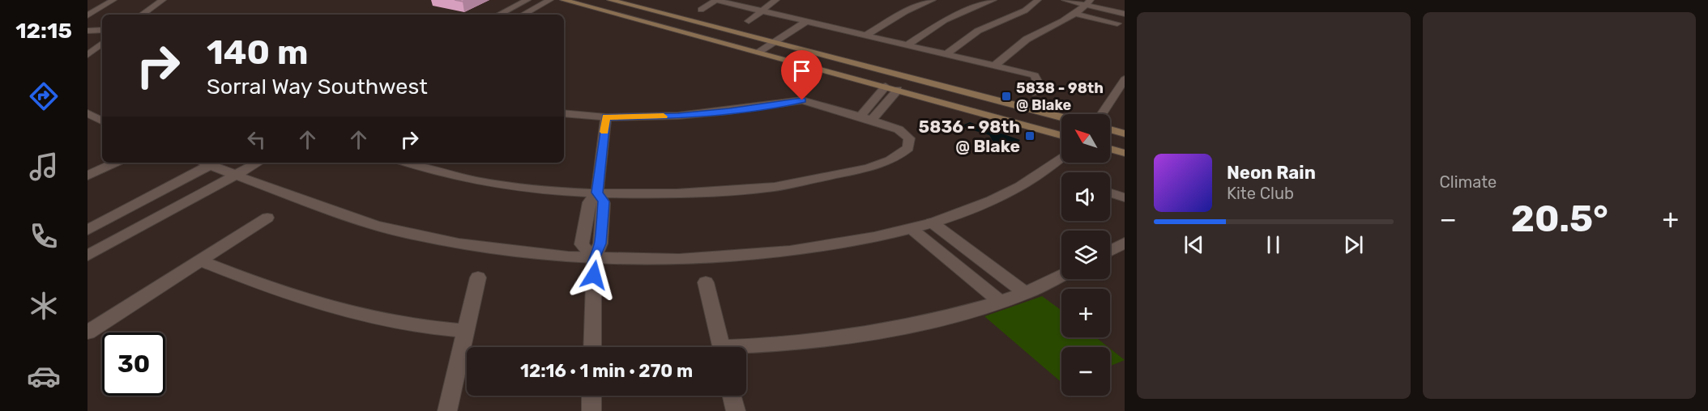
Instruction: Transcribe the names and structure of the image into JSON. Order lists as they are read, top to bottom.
{
  "places": {
    "transit": ["5838 - 98th @ Blake", "5836 - 98th @ Blake"]
  },
  "north": "top left",
  "page": {
    "tabs": "12:15",
    "tile": "Climate",
    "turn": ["140 m", "Sorral Way Southwest"],
    "map_buttons": ["+", "−"],
    "song": ["Neon Rain", "Kite Club"],
    "heat": ["−", "20.5°", "+"],
    "limit": "30",
    "trip": "12:16 · 1 min · 270 m"
  }
}
